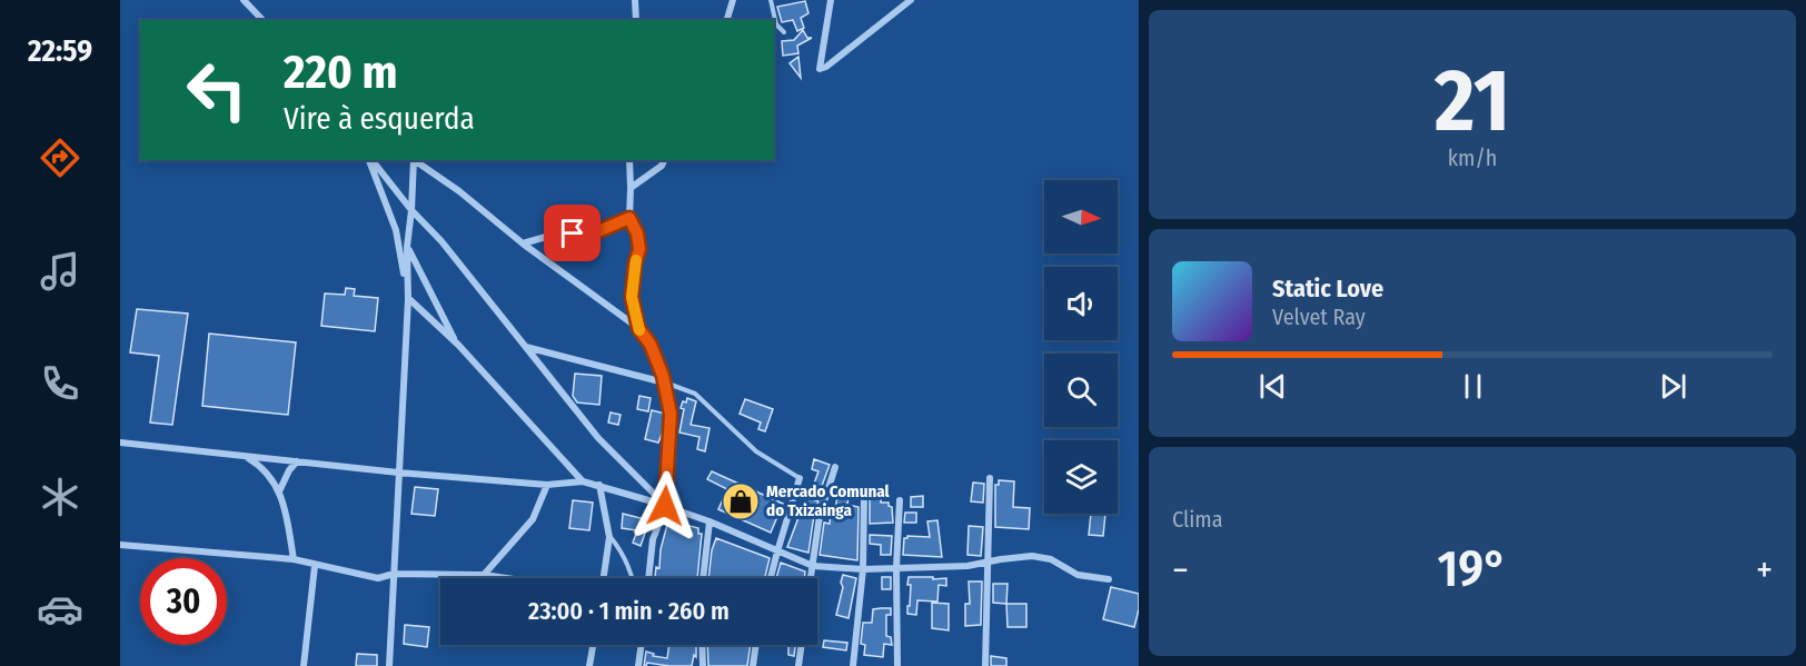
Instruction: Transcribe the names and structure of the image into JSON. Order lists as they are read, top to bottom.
{
  "places": {
    "shop": ["Mercado Comunal do Txizainga"]
  },
  "north": "right",
  "page": {
    "tabs": "22:59",
    "tile": [
      ["21", "km/h"],
      "Clima"
    ],
    "turn": ["220 m", "Vire à esquerda"],
    "song": ["Static Love", "Velvet Ray"],
    "heat": ["−", "19°", "+"],
    "limit": "30",
    "trip": "23:00 · 1 min · 260 m"
  }
}
